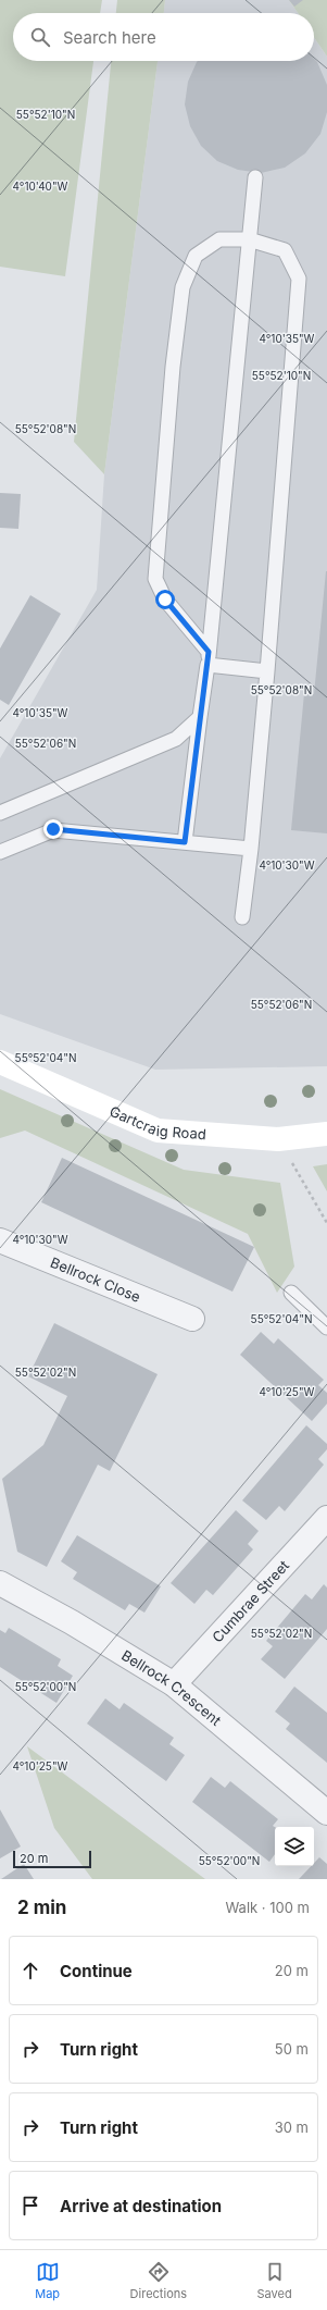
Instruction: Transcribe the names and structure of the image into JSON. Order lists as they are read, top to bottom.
{
  "streets": {
    "street": [
      "Gartcraig Road",
      "Bellrock Close",
      "Cumbrae Street",
      "Bellrock Crescent"
    ]
  },
  "crossings": [
    ["Cumbrae Street", "Bellrock Crescent"]
  ],
  "scale_bar": "20 m",
  "page": {
    "search": "Search here",
    "scale": "20 m",
    "heading": ["2 min", "Walk · 100 m"],
    "list": [
      ["Continue", "20 m"],
      ["Turn right", "50 m"],
      ["Turn right", "30 m"],
      "Arrive at destination"
    ],
    "nav": ["Map", "Directions", "Saved"]
  },
  "coordinates": [
    "55°52'10\"N",
    "4°10'40\"W",
    "4°10'35\"W",
    "55°52'08\"N",
    "55°52'06\"N",
    "4°10'30\"W",
    "55°52'04\"N",
    "55°52'02\"N",
    "4°10'25\"W",
    "55°52'00\"N"
  ]
}
